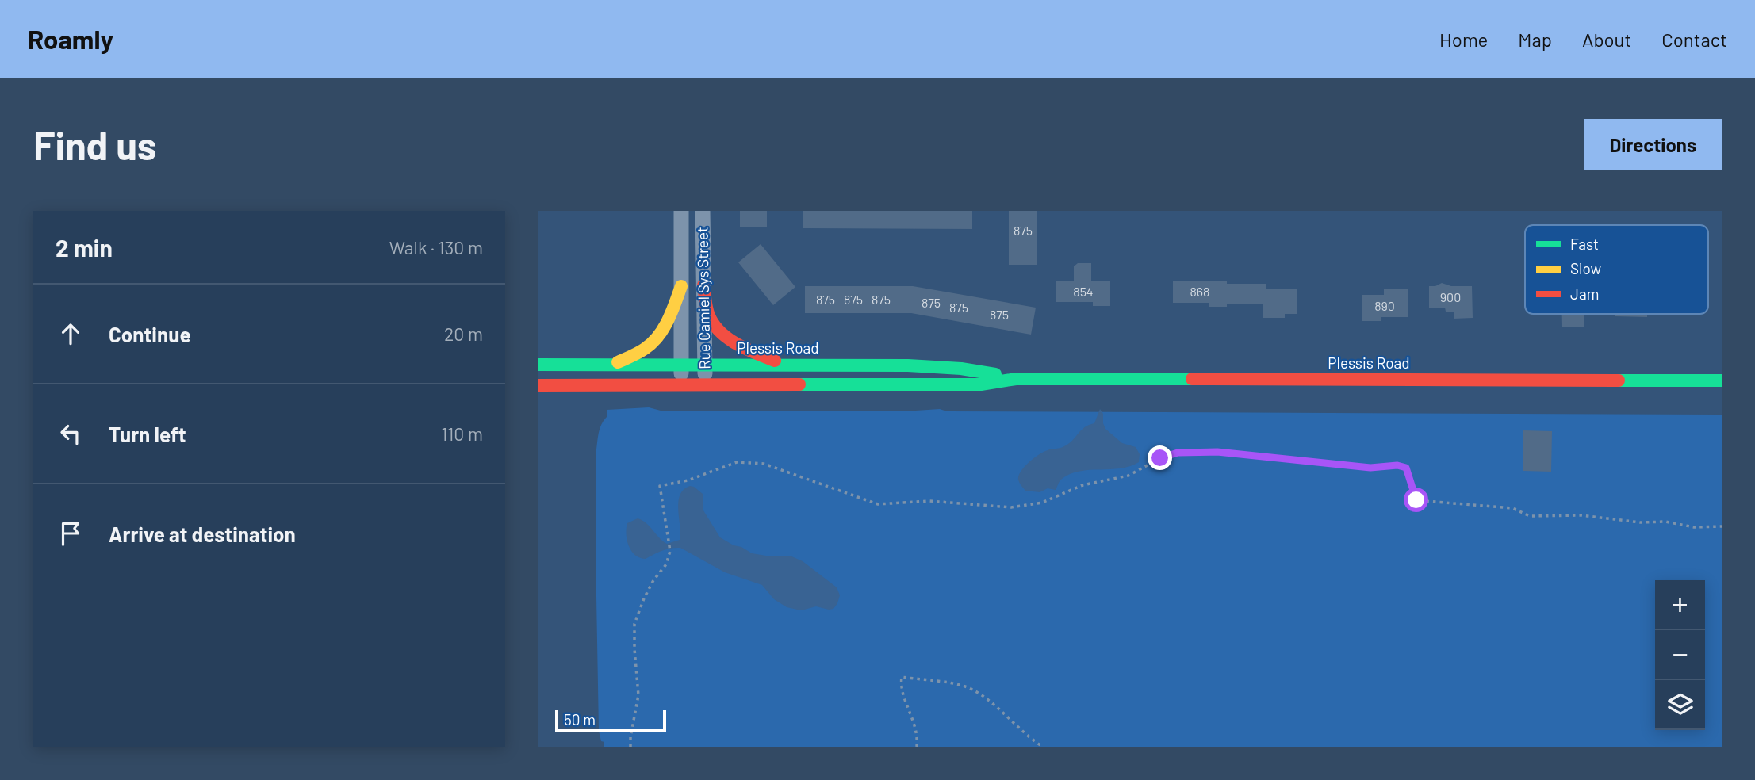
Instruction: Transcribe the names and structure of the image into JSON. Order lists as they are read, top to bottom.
{
  "streets": {
    "main road": ["Plessis Road"],
    "street": ["Rue Camiel Sys Street"]
  },
  "crossings": [
    ["Rue Camiel Sys Street", "Plessis Road"]
  ],
  "house_numbers": [
    "875",
    "854",
    "868",
    "900",
    "875",
    "875",
    "875",
    "875",
    "890",
    "875",
    "875"
  ],
  "legend": ["Fast", "Slow", "Jam"],
  "scale_bar": "50 m",
  "page": {
    "header": "Roamly",
    "nav": [
      "Home",
      "Map",
      "About",
      "Contact"
    ],
    "buttons": "Directions",
    "title": "Find us",
    "heading": ["2 min", "Walk · 130 m"],
    "list": [
      ["Continue", "20 m"],
      ["Turn left", "110 m"],
      "Arrive at destination"
    ],
    "map_buttons": ["+", "−"],
    "scale": "50 m"
  }
}
